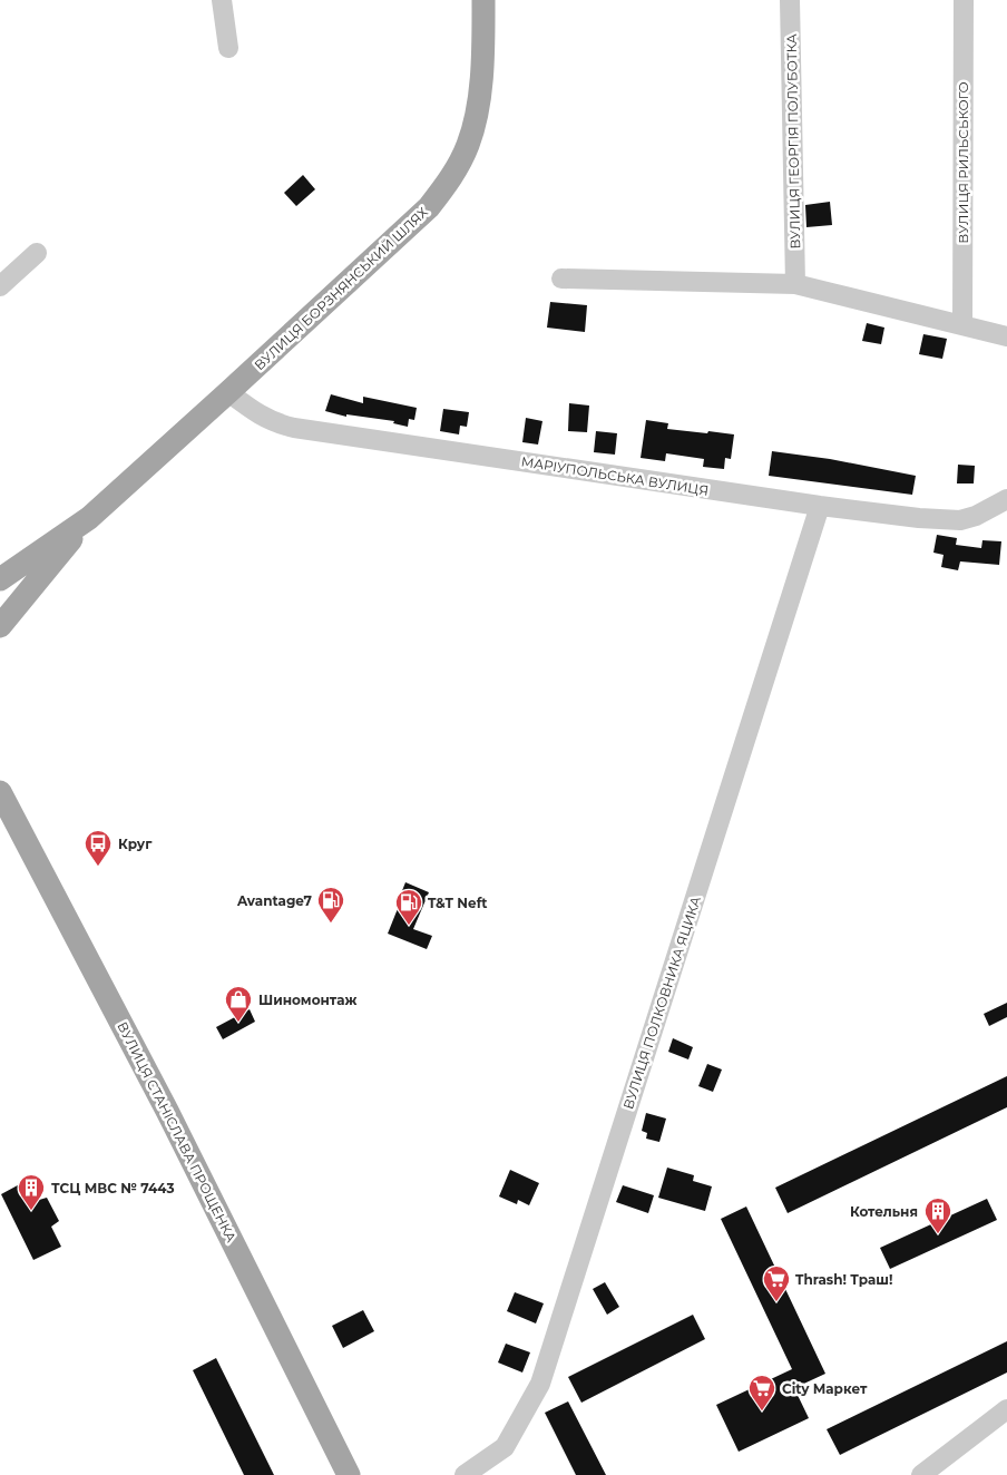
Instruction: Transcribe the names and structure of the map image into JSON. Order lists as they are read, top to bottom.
{
  "streets": {
    "main road": ["ВУЛИЦЯ БОРЗНЯНСЬКИЙ ШЛЯХ", "ВУЛИЦЯ СТАНІСЛАВА ПРОЩЕНКА"],
    "street": [
      "ВУЛИЦЯ ГЕОРГІЯ ПОЛУБОТКА",
      "ВУЛИЦЯ РИЛЬСЬКОГО",
      "МАРІУПОЛЬСЬКА ВУЛИЦЯ",
      "ВУЛИЦЯ ПОЛКОВНИКА ЯЦИКА"
    ]
  },
  "crossings": [
    ["ВУЛИЦЯ БОРЗНЯНСЬКИЙ ШЛЯХ", "МАРІУПОЛЬСЬКА ВУЛИЦЯ"],
    ["МАРІУПОЛЬСЬКА ВУЛИЦЯ", "ВУЛИЦЯ ПОЛКОВНИКА ЯЦИКА"]
  ],
  "places": {
    "bus stop": ["Круг"],
    "fuel station": ["Avantage7", "T&T Neft"],
    "shop": ["Шиномонтаж"],
    "building": ["ТСЦ МВС № 7443", "Котельня"],
    "supermarket": ["Thrash! Траш!", "City Маркет"]
  }
}
